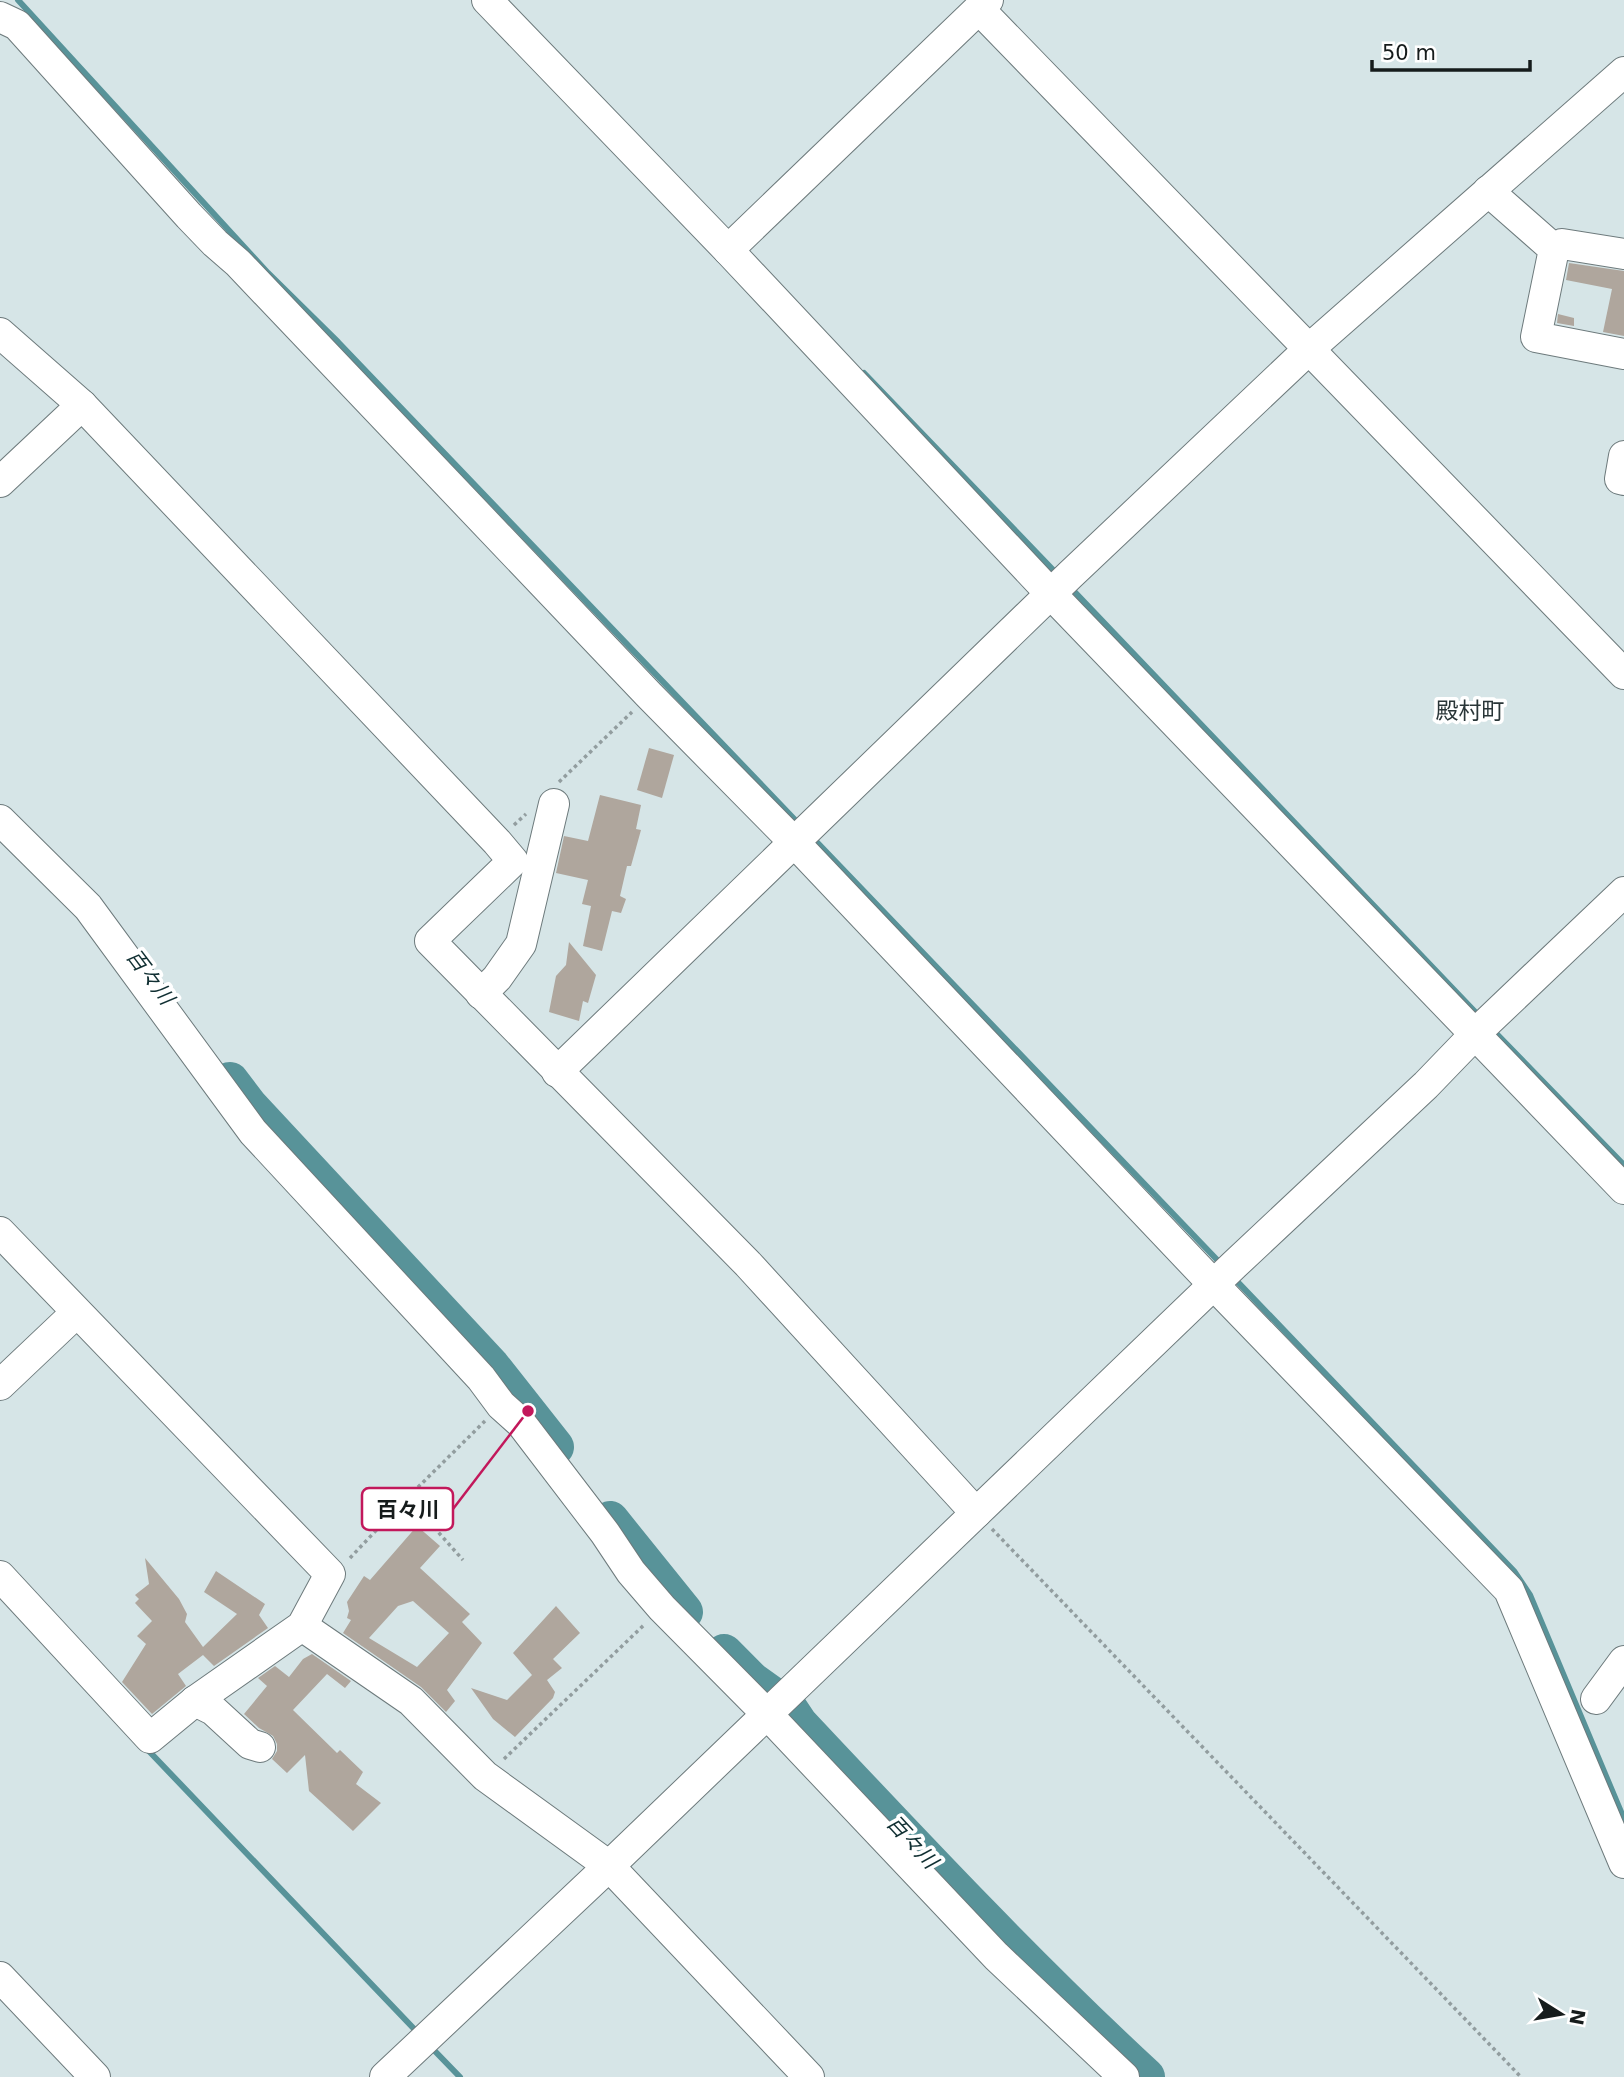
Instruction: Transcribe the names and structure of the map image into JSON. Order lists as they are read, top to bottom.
{
  "districts": ["殿村町"],
  "water": ["百々川"],
  "places": ["百々川"],
  "scale_bar": "50 m",
  "north": "right"
}
